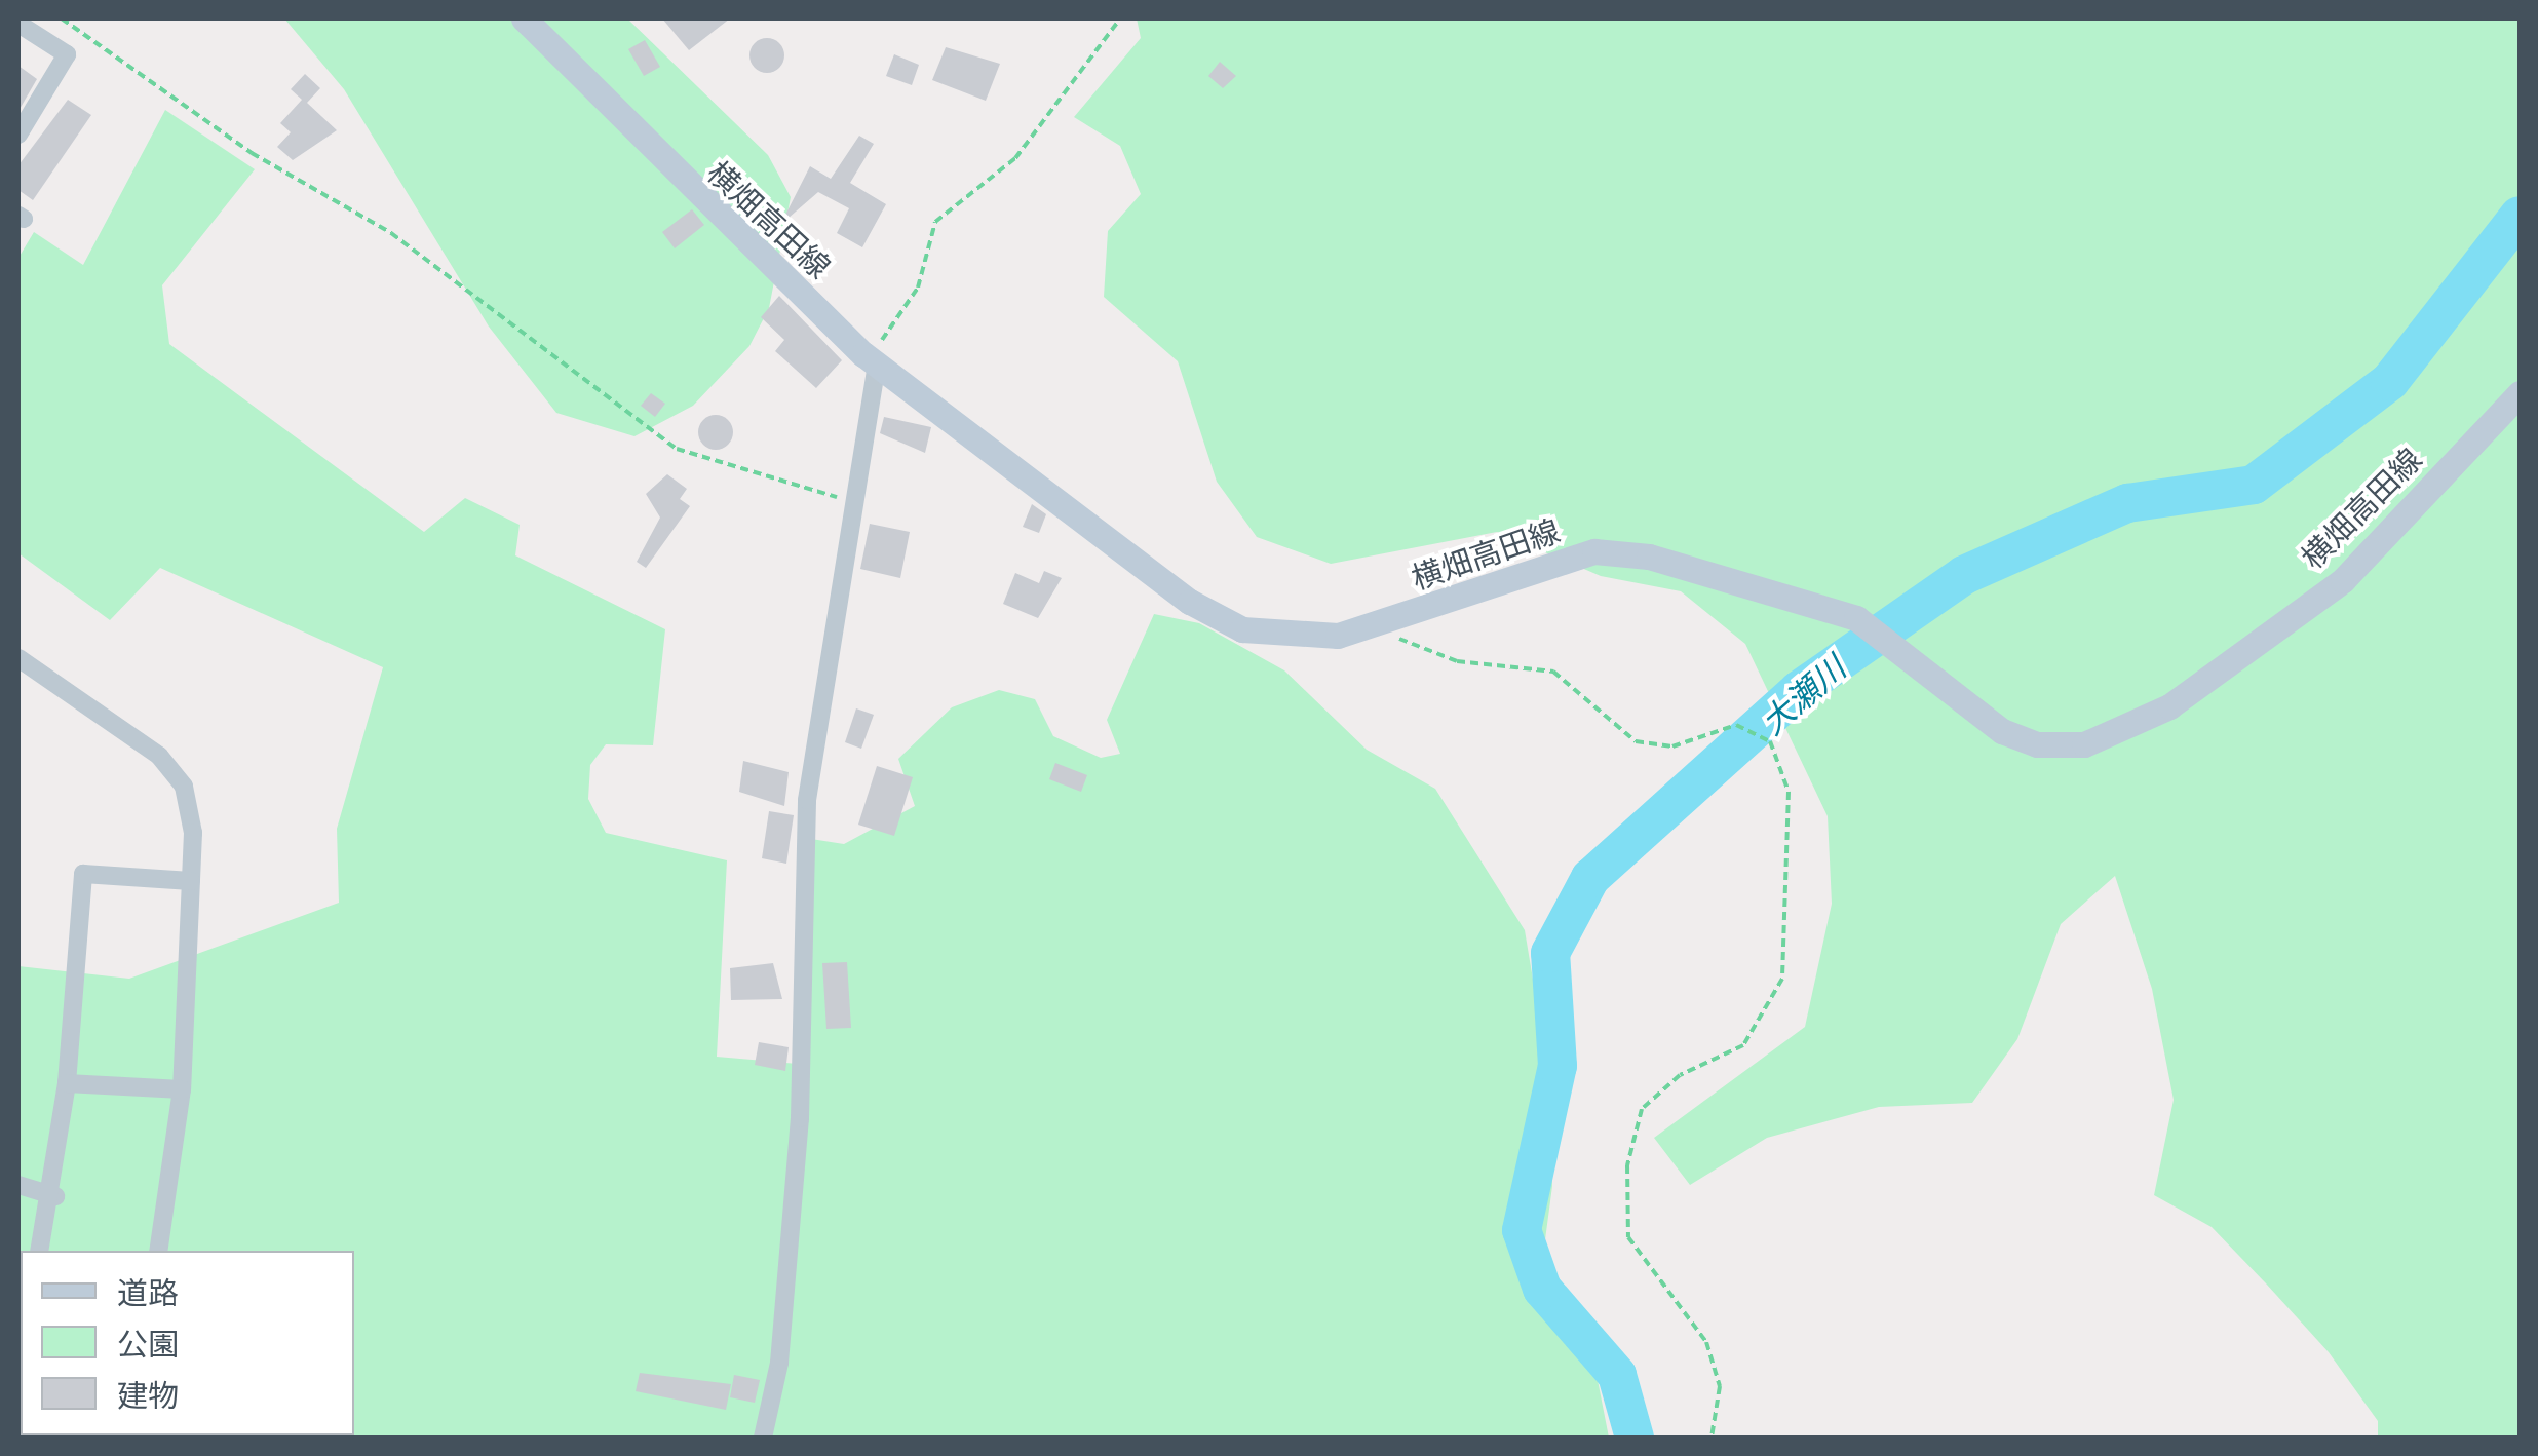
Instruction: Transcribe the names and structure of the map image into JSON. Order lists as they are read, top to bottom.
{
  "streets": {
    "main road": ["横畑高田線"]
  },
  "water": ["大瀬川"],
  "legend": ["道路", "公園", "建物"]
}
